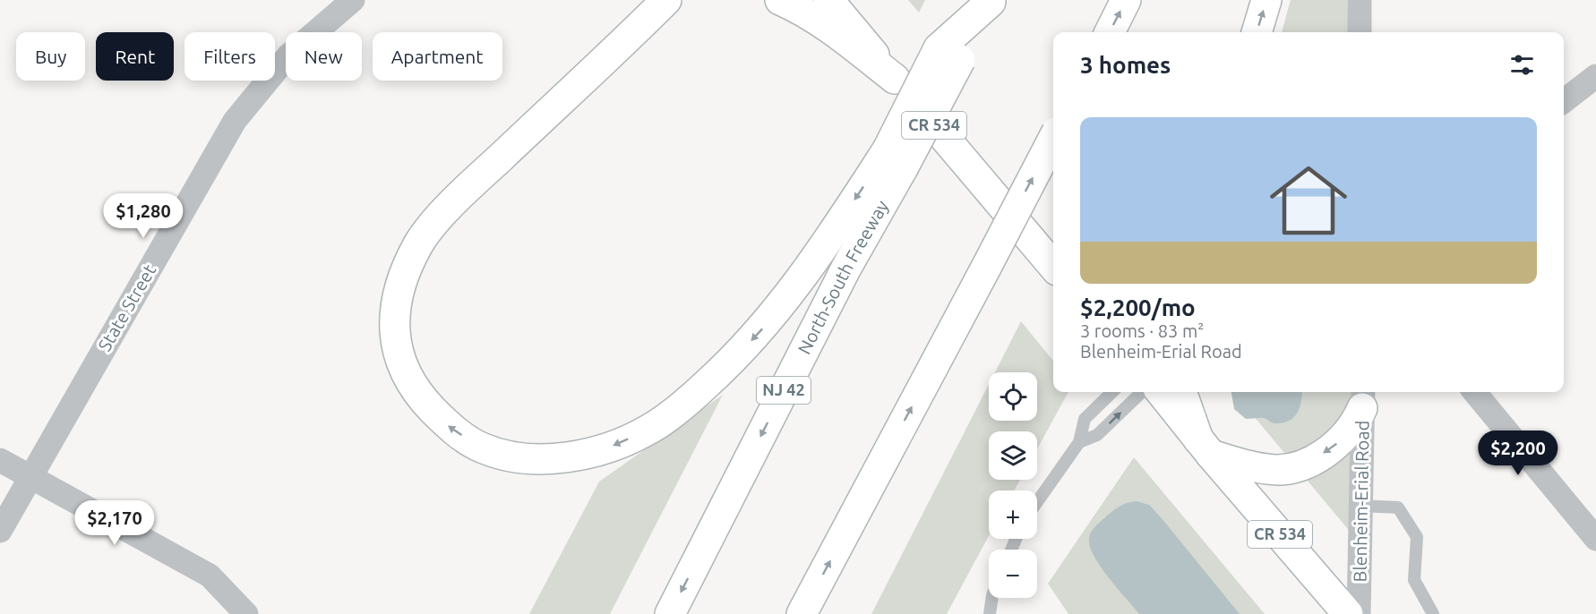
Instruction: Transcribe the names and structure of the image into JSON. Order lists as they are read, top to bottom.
{
  "streets": {
    "main road": ["CR 534", "North-South Freeway", "NJ 42"],
    "street": ["State Street", "Blenheim-Erial Road"]
  },
  "page": {
    "chip": [
      "Buy",
      "Rent",
      "Filters",
      "New",
      "Apartment"
    ],
    "heading": "3 homes",
    "list": [
      {
        "name": "$2,200/mo",
        "note": "3 rooms · 83 m² · Blenheim-Erial Road"
      }
    ],
    "price": ["$1,280", "$2,200", "$2,170"],
    "map_buttons": ["+", "−"]
  }
}
